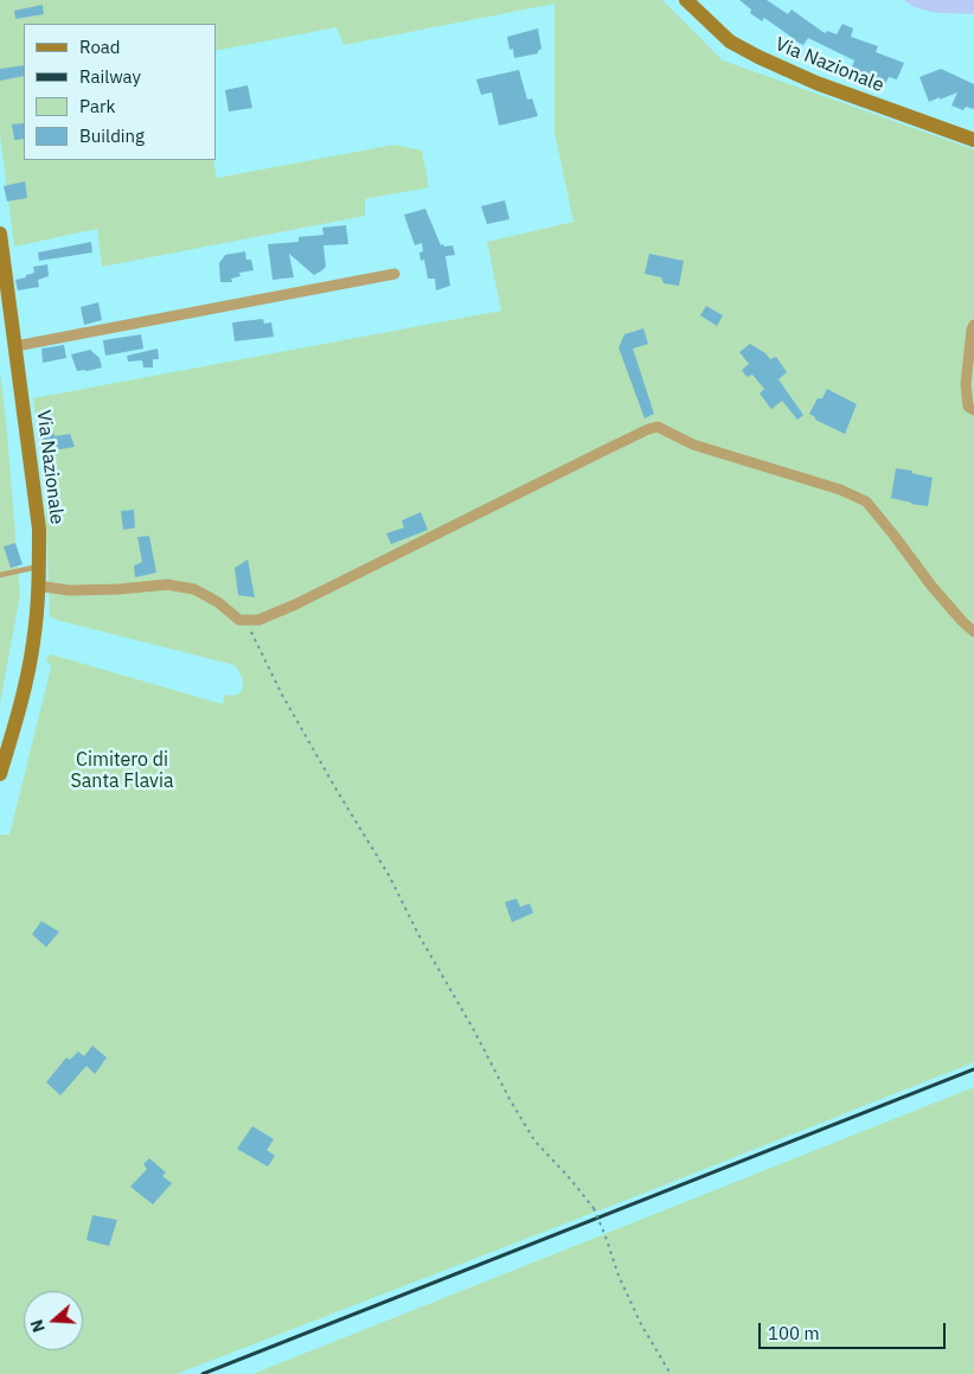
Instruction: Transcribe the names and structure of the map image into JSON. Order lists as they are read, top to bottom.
{
  "streets": {
    "main road": ["Via Nazionale"]
  },
  "parks": ["Cimitero di Santa Flavia"],
  "legend": [
    "Road",
    "Railway",
    "Park",
    "Building"
  ],
  "scale_bar": "100 m",
  "north": "left"
}
